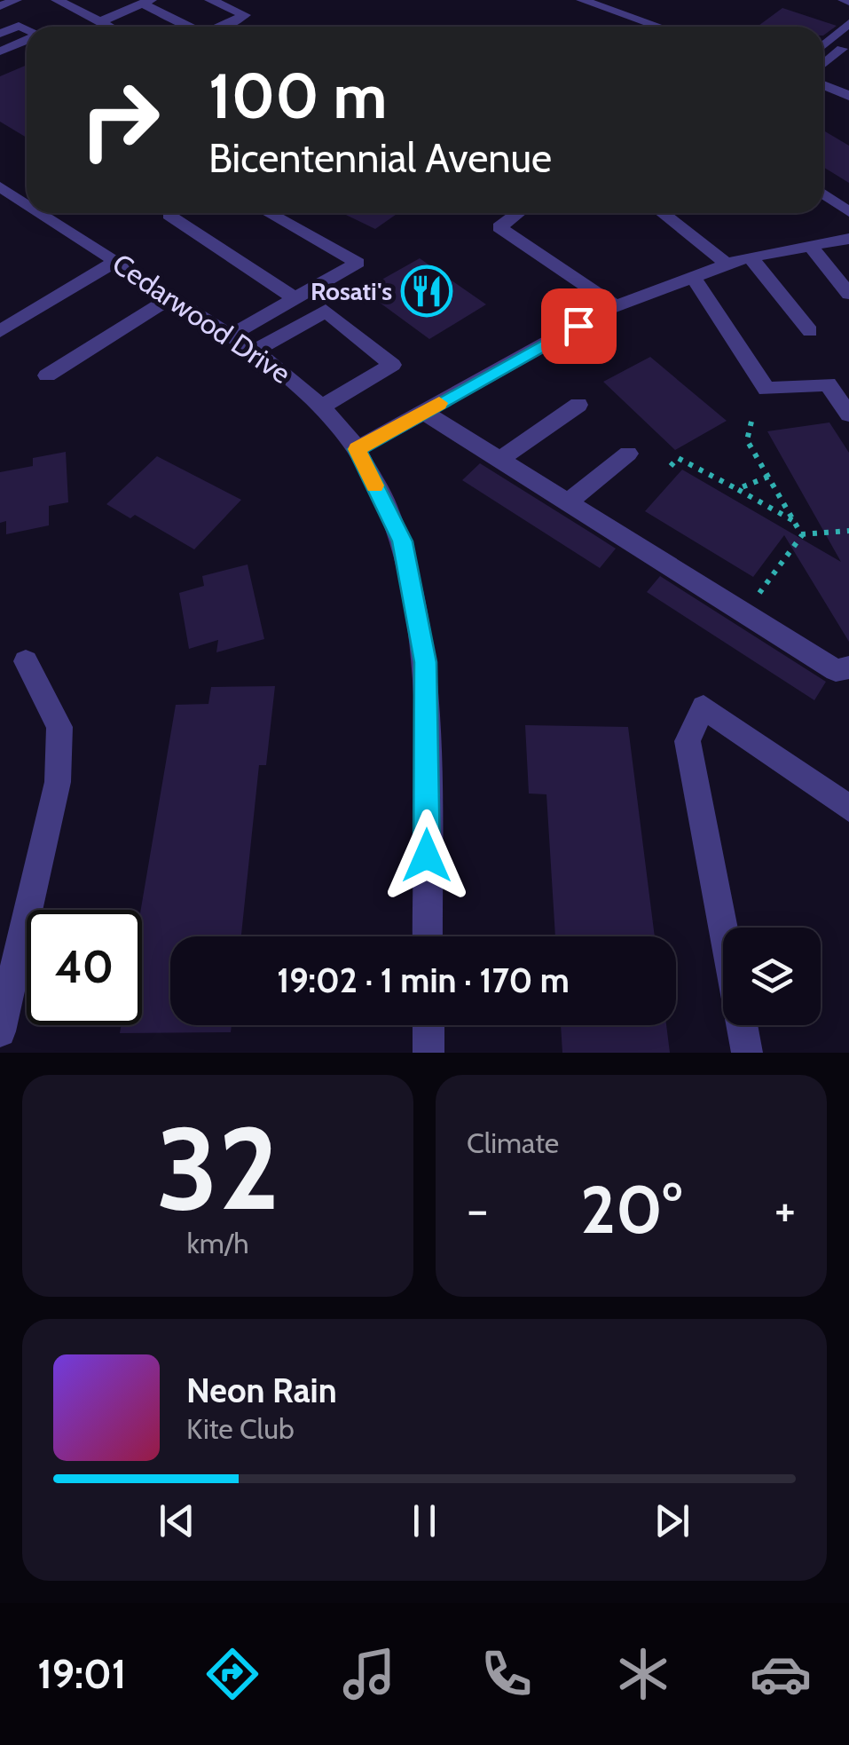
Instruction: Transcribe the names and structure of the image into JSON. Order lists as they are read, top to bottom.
{
  "streets": {
    "street": ["Cedarwood Drive"]
  },
  "places": {
    "restaurant": ["Rosati's"]
  },
  "page": {
    "turn": ["100 m", "Bicentennial Avenue"],
    "limit": "40",
    "trip": "19:02 · 1 min · 170 m",
    "tile": [
      ["32", "km/h"],
      "Climate"
    ],
    "heat": ["−", "20°", "+"],
    "song": ["Neon Rain", "Kite Club"],
    "tabs": "19:01"
  }
}
